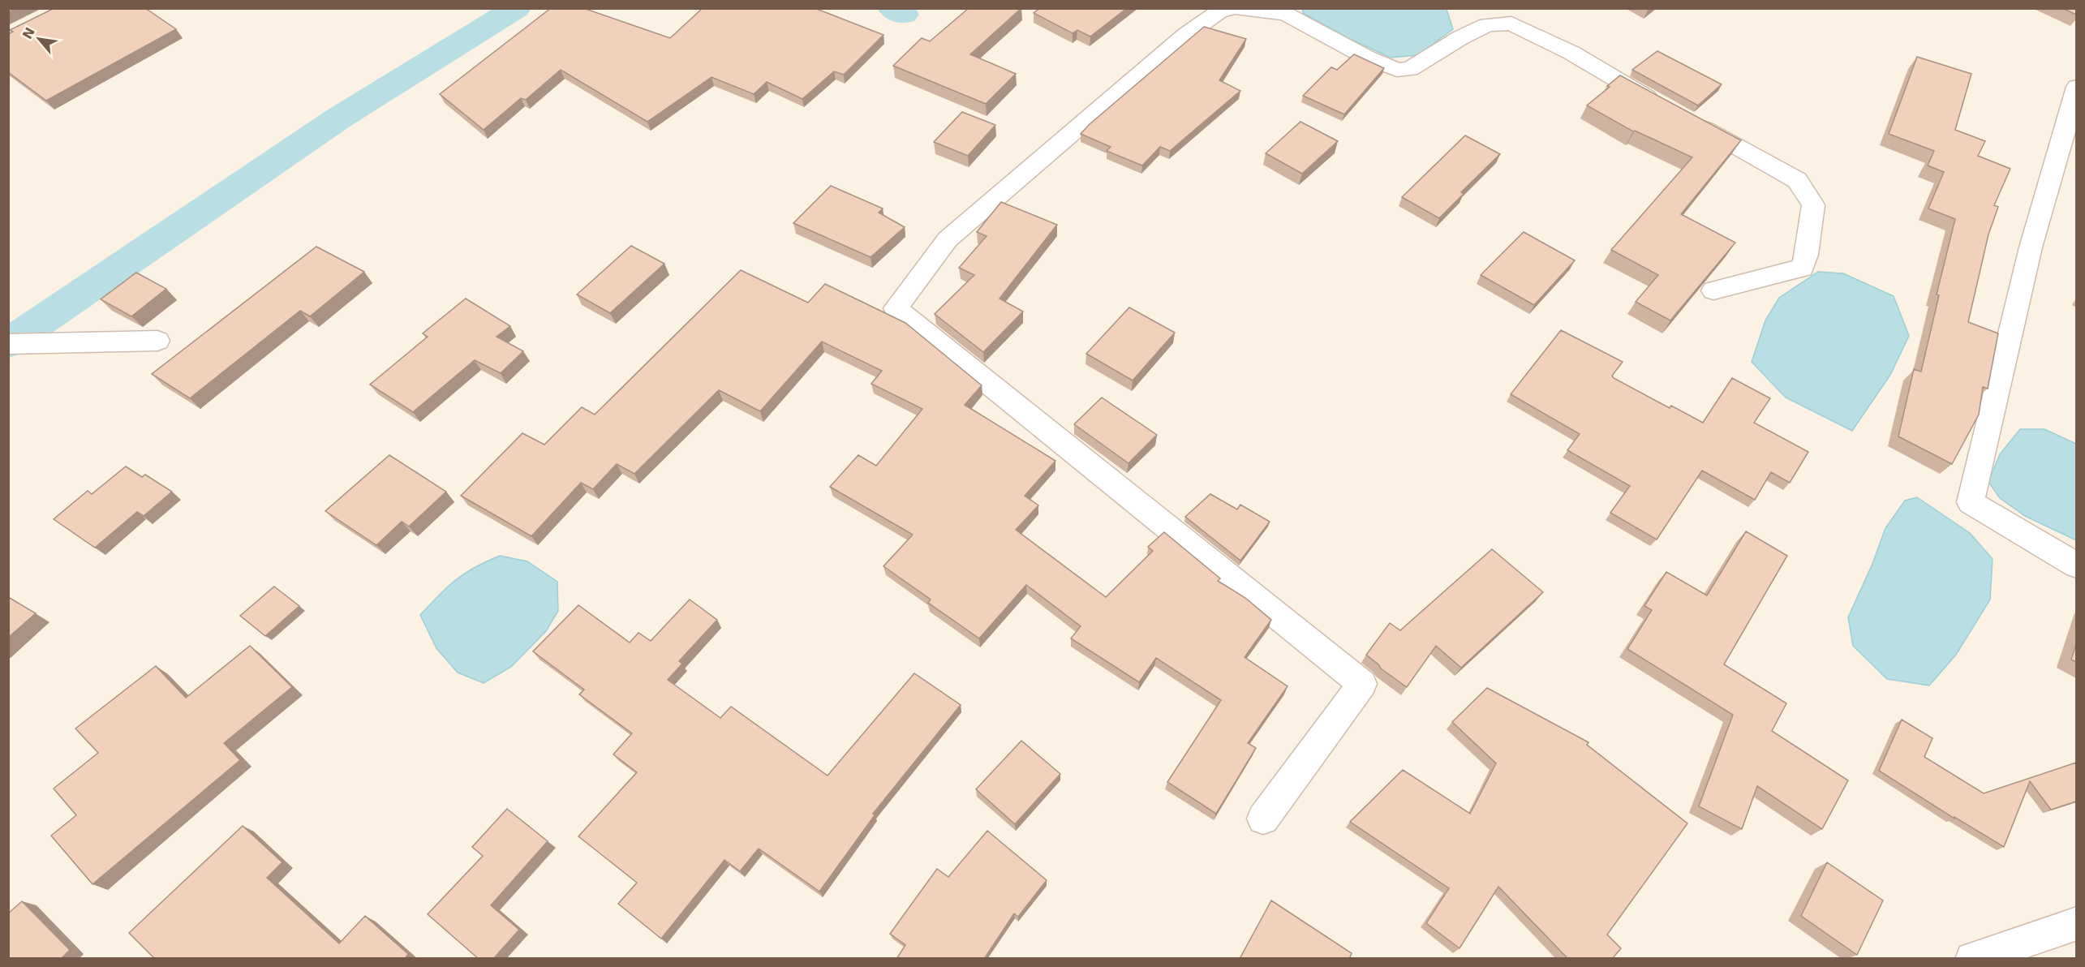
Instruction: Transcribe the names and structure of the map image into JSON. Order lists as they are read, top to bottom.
{
  "north": "top left"
}
